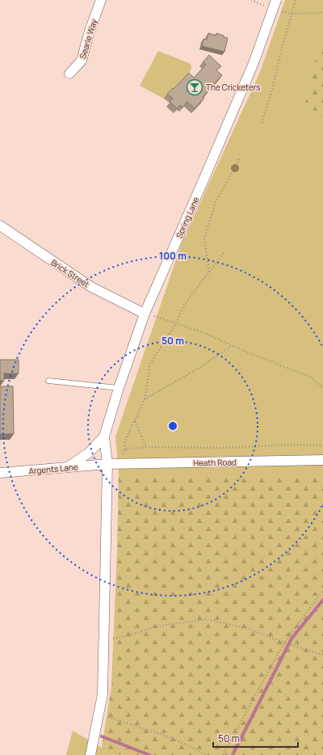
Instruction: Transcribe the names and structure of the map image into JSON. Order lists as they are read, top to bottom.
{
  "streets": {
    "street": [
      "Searle Way",
      "Spring Lane",
      "Brick Street",
      "Heath Road",
      "Argents Lane"
    ]
  },
  "crossings": [
    ["Spring Lane", "Brick Street"],
    ["Spring Lane", "Heath Road"],
    ["Spring Lane", "Argents Lane"],
    ["Heath Road", "Argents Lane"]
  ],
  "places": {
    "bar": ["The Cricketers"]
  },
  "scale_bar": "50 m",
  "rings": ["100 m", "50 m"]
}
